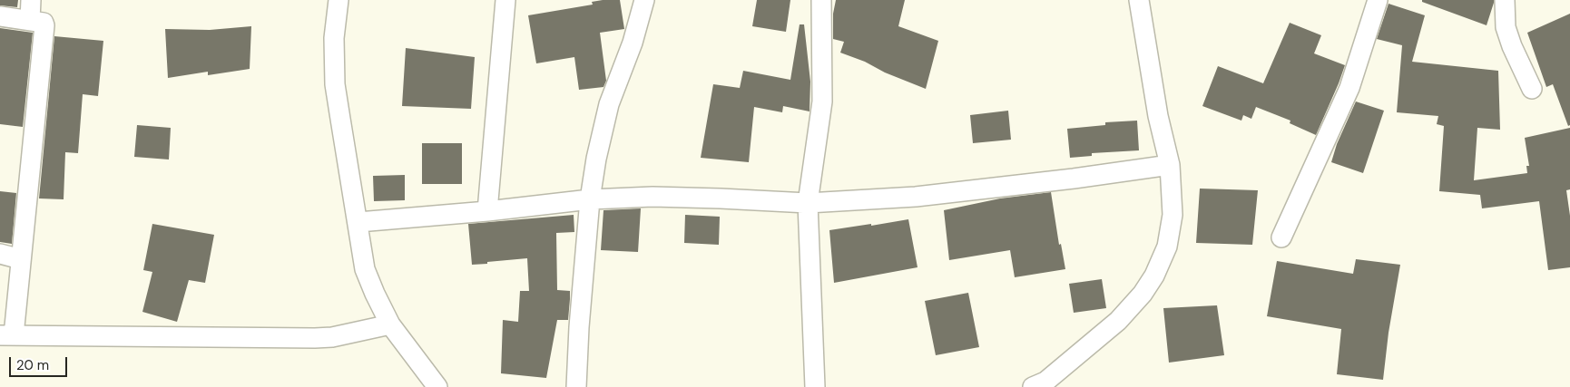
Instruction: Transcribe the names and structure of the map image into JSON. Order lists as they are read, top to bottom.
{
  "scale_bar": "20 m"
}
